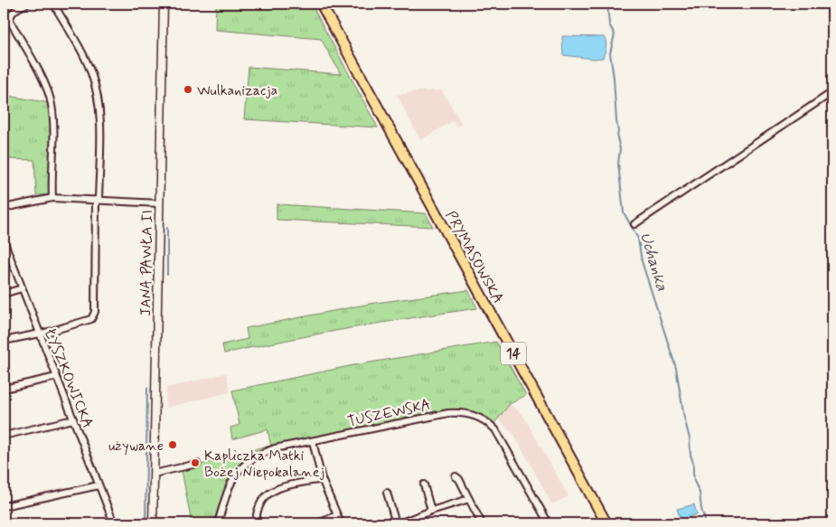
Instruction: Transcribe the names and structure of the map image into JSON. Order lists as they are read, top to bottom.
{
  "streets": {
    "main road": ["PRYMASOWSKA", "14"],
    "street": ["JANA PAWŁA II", "ŁYSZKOWICKA", "TUSZEWSKA"]
  },
  "water": ["Uchanka"],
  "places": ["Wulkanizacja", "używane", "Kapliczka Matki Bożej Niepokalanej"]
}
